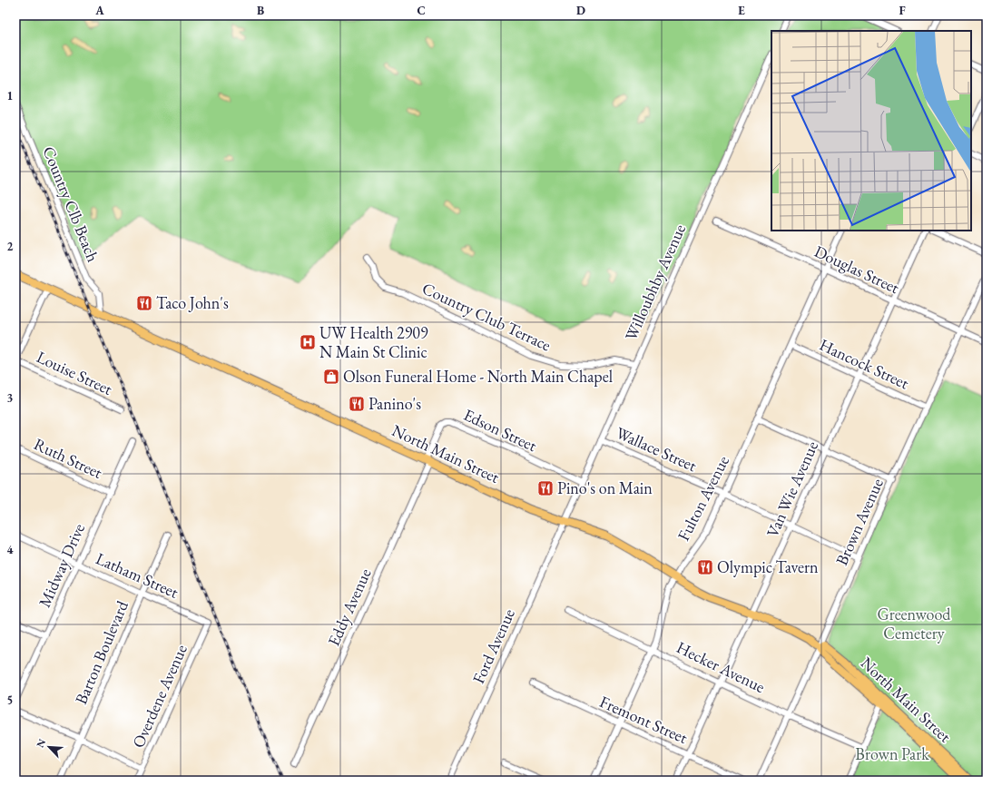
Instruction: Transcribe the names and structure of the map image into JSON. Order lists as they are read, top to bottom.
{
  "streets": {
    "main road": ["North Main Street"],
    "street": [
      "Country Clb Beach",
      "Douglas Street",
      "Willoubhby Avenue",
      "Country Club Terrace",
      "Hancock Street",
      "Louise Street",
      "Edson Street",
      "Wallace Street",
      "Ruth Street",
      "Van Wie Avenue",
      "Fulton Avenue",
      "Brown Avenue",
      "Midway Drive",
      "Latham Street",
      "Eddy Avenue",
      "Ford Avenue",
      "Barton Boulevard",
      "Hecker Avenue",
      "Overdene Avenue",
      "Fremont Street"
    ]
  },
  "crossings": [
    ["Country Clb Beach", "North Main Street"],
    ["Douglas Street", "Van Wie Avenue"],
    ["Douglas Street", "Fulton Avenue"],
    ["Douglas Street", "Brown Avenue"],
    ["Willoubhby Avenue", "Country Club Terrace"],
    ["Willoubhby Avenue", "Edson Street"],
    ["Willoubhby Avenue", "Wallace Street"],
    ["Willoubhby Avenue", "North Main Street"],
    ["Willoubhby Avenue", "Ford Avenue"],
    ["Hancock Street", "Van Wie Avenue"],
    ["Hancock Street", "Fulton Avenue"],
    ["Hancock Street", "Brown Avenue"],
    ["Edson Street", "North Main Street"],
    ["Edson Street", "Eddy Avenue"],
    ["Wallace Street", "Van Wie Avenue"],
    ["Wallace Street", "Fulton Avenue"],
    ["Wallace Street", "Brown Avenue"],
    ["North Main Street", "Van Wie Avenue"],
    ["North Main Street", "Fulton Avenue"],
    ["North Main Street", "Brown Avenue"],
    ["North Main Street", "Eddy Avenue"],
    ["North Main Street", "Ford Avenue"],
    ["Ruth Street", "Midway Drive"],
    ["Van Wie Avenue", "Hecker Avenue"],
    ["Van Wie Avenue", "Fremont Street"],
    ["Fulton Avenue", "Hecker Avenue"],
    ["Fulton Avenue", "Fremont Street"],
    ["Brown Avenue", "Hecker Avenue"],
    ["Midway Drive", "Latham Street"],
    ["Latham Street", "Barton Boulevard"],
    ["Latham Street", "Overdene Avenue"]
  ],
  "parks": ["Greenwood Cemetery", "Brown Park"],
  "places": {
    "restaurant": [
      "Taco John's",
      "Panino's",
      "Pino's on Main",
      "Olympic Tavern"
    ],
    "hospital": ["UW Health 2909 N Main St Clinic"],
    "shop": ["Olson Funeral Home - North Main Chapel"]
  },
  "north": "top left",
  "grid": {
    "columns": [
      "A",
      "B",
      "C",
      "D",
      "E",
      "F"
    ],
    "rows": [
      "1",
      "2",
      "3",
      "4",
      "5"
    ]
  }
}
